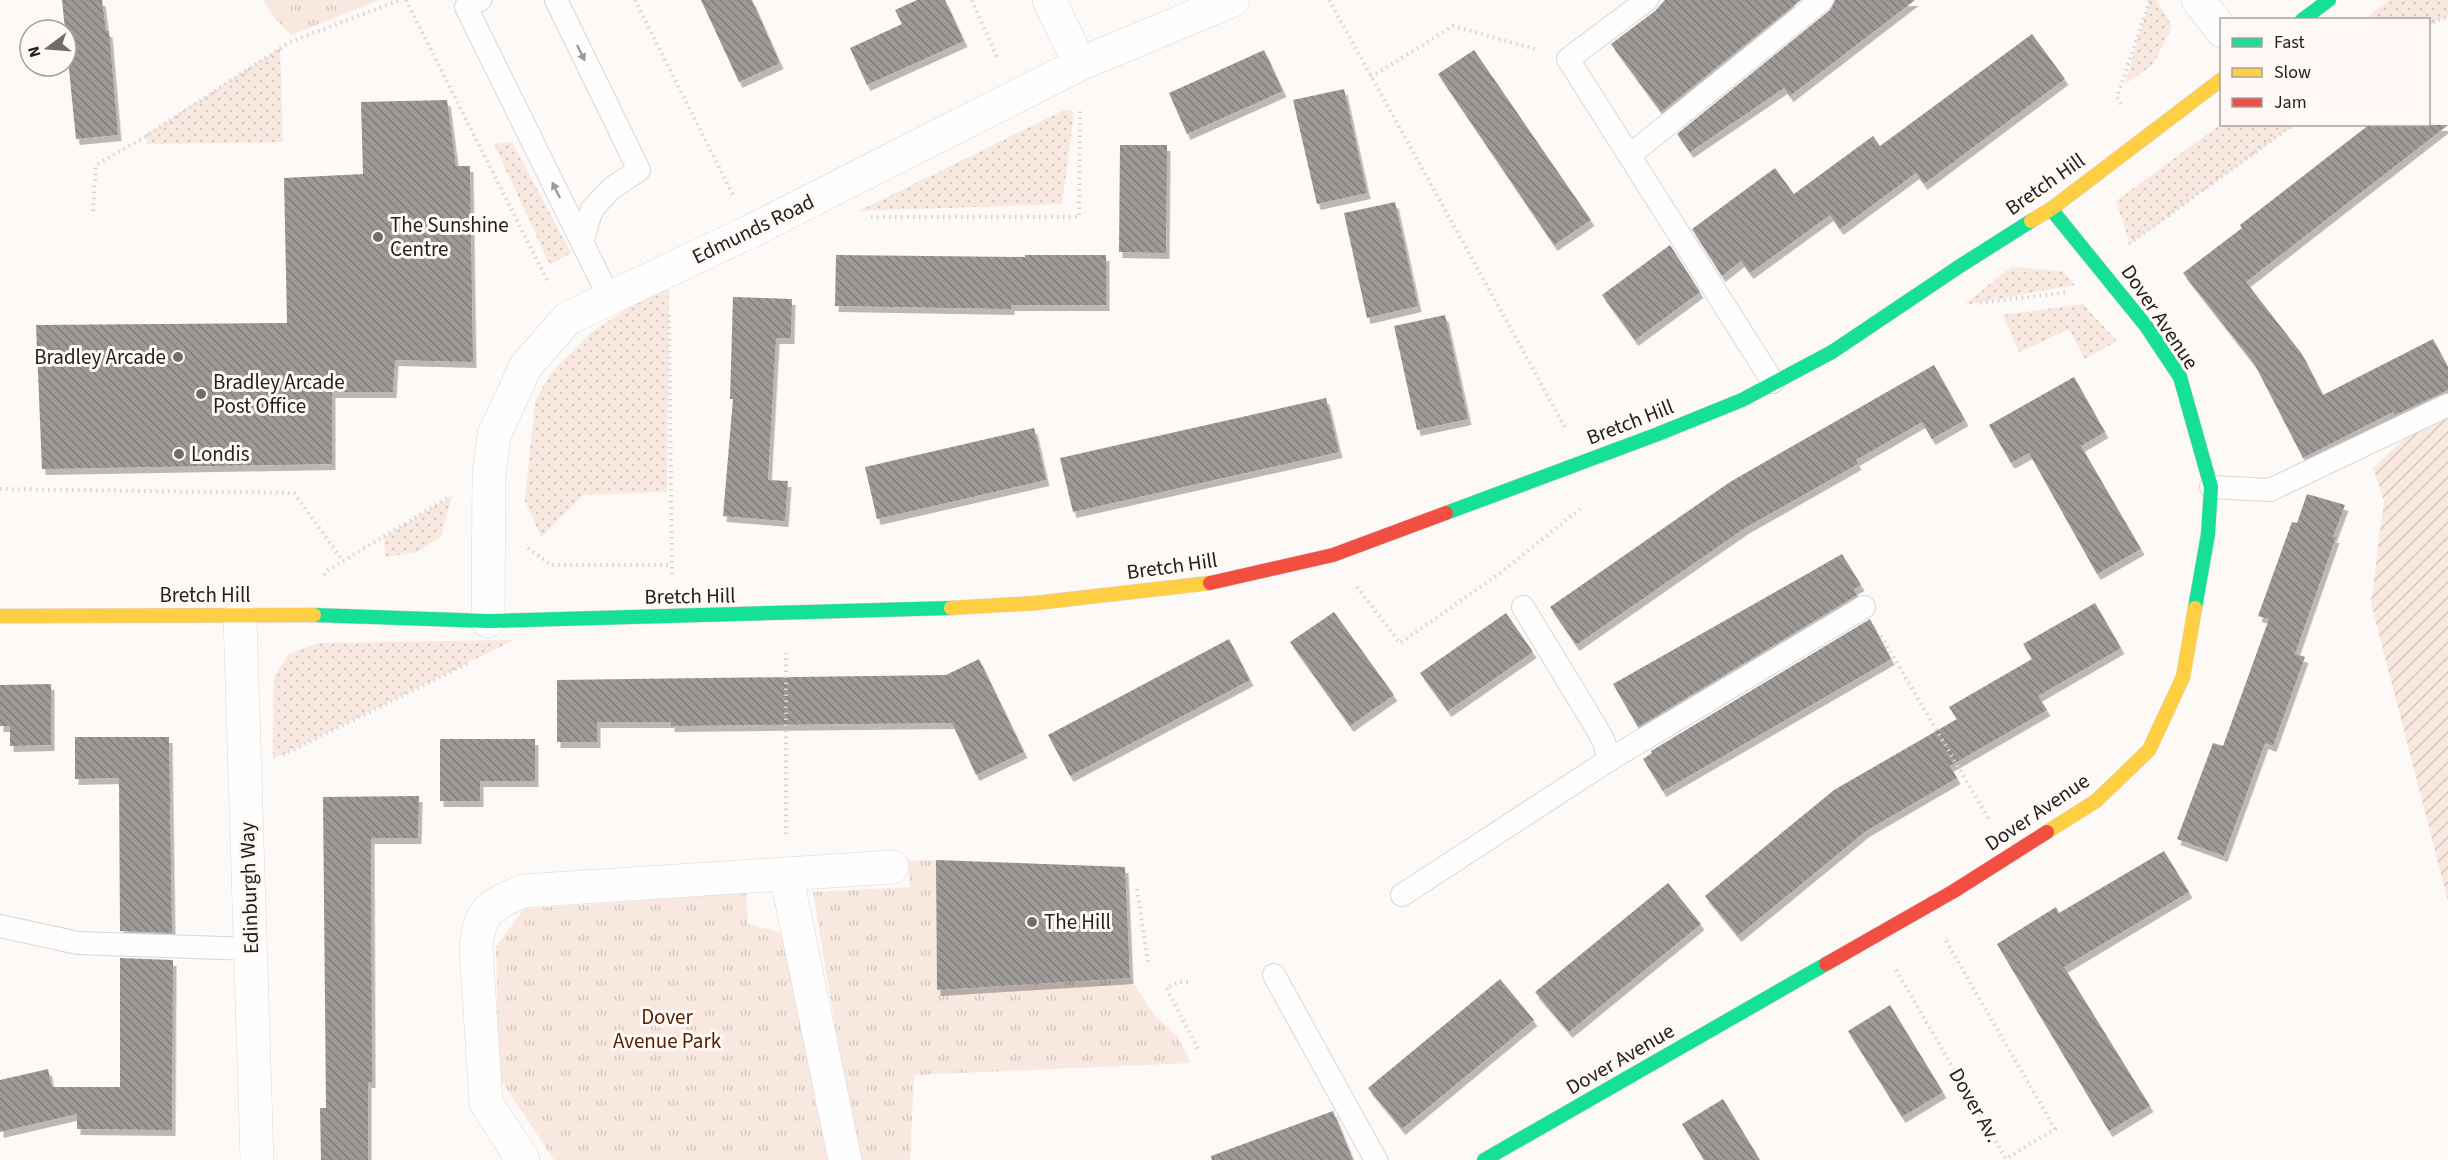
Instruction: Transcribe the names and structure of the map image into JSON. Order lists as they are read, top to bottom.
{
  "streets": {
    "street": [
      "Bretch Hill",
      "Edmunds Road",
      "Dover Avenue",
      "Edinburgh Way"
    ],
    "path": ["Dover Av."]
  },
  "crossings": [
    ["Bretch Hill", "Edmunds Road"],
    ["Bretch Hill", "Dover Avenue"],
    ["Bretch Hill", "Edinburgh Way"],
    ["Dover Avenue", "Dover Av."]
  ],
  "parks": ["Dover Avenue Park"],
  "places": [
    "The Sunshine Centre",
    "Bradley Arcade",
    "Bradley Arcade Post Office",
    "Londis",
    "The Hill"
  ],
  "legend": ["Fast", "Slow", "Jam"],
  "north": "left"
}
